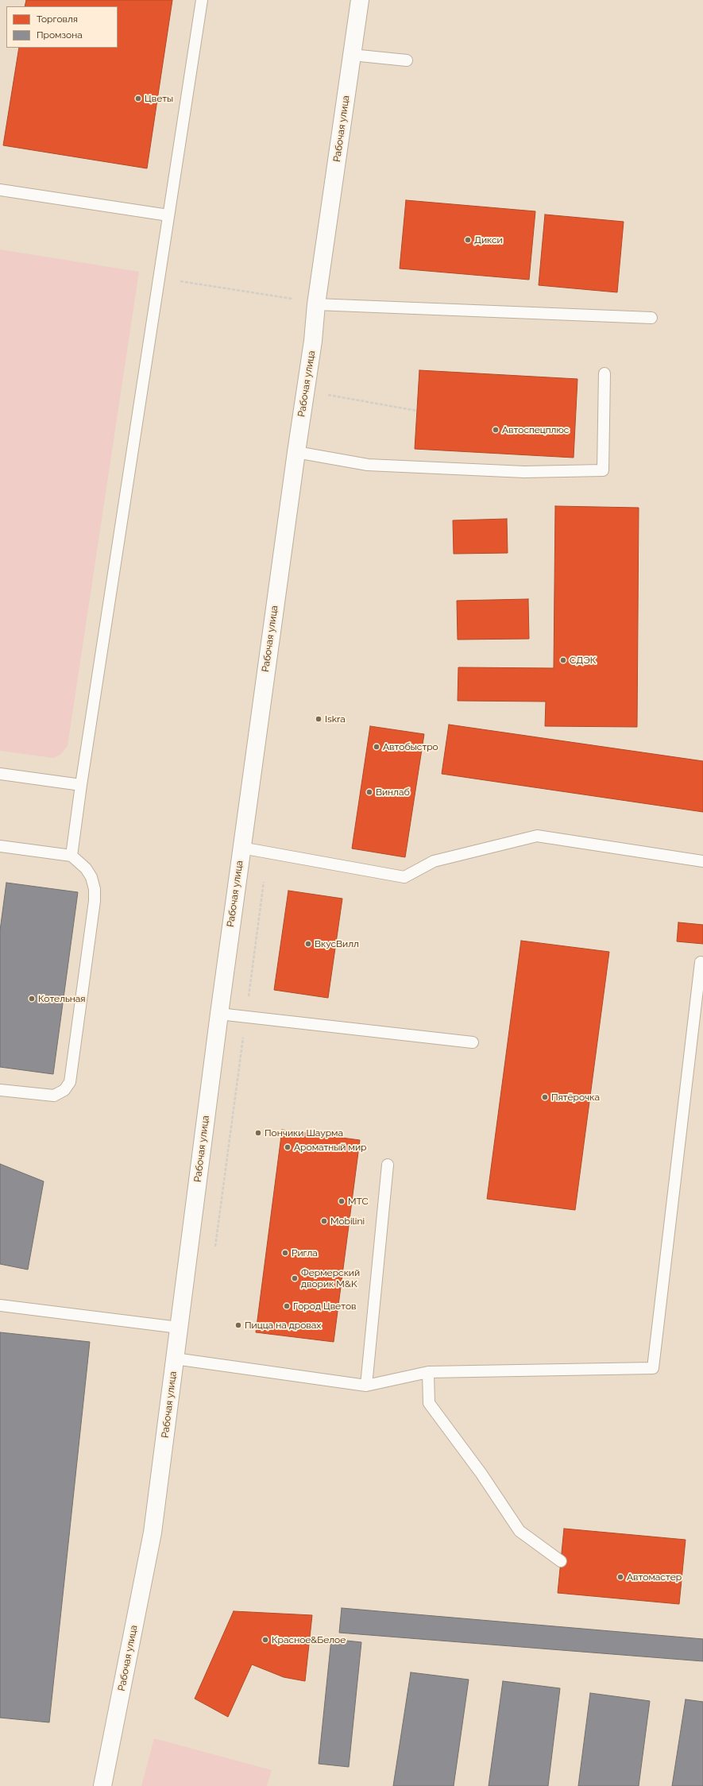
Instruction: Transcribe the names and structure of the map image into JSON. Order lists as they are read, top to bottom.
{
  "streets": {
    "street": ["Рабочая улица"]
  },
  "places": [
    "Цветы",
    "Дикси",
    "Автоспецплюс",
    "СДЭК",
    "Iskra",
    "Автобыстро",
    "Винлаб",
    "ВкусВилл",
    "Котельная",
    "Пятёрочка",
    "Пончики Шаурма",
    "Ароматный мир",
    "МТС",
    "Mobilini",
    "Ригла",
    "Фермерский дворик М&K",
    "Город Цветов",
    "Пицца на дровах",
    "Автомастер",
    "Красное&Белое"
  ],
  "legend": ["Торговля", "Промзона"]
}
